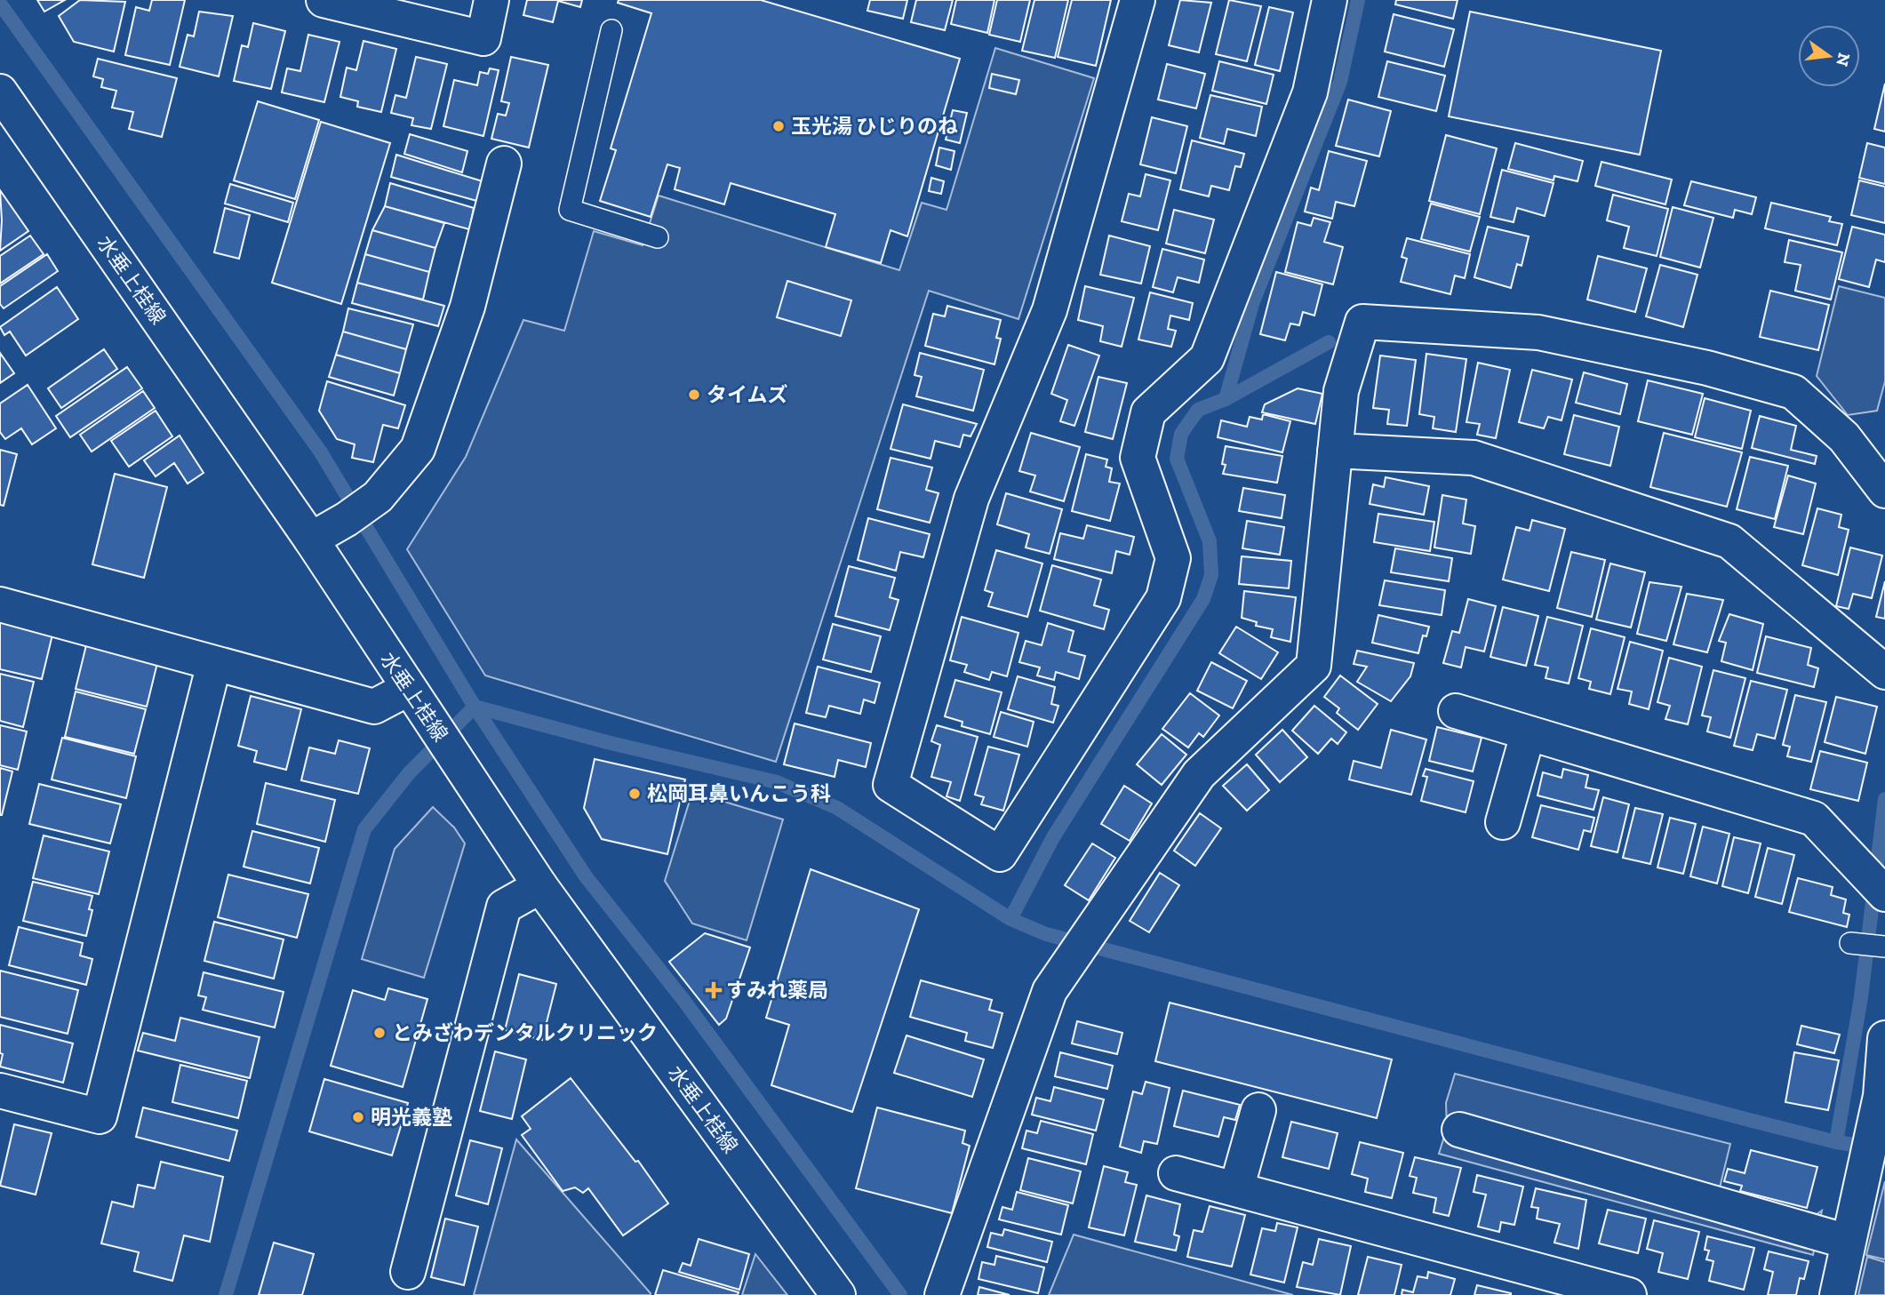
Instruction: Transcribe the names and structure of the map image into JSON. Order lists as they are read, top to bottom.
{
  "streets": {
    "street": ["水垂上桂線"]
  },
  "places": {
    "other": [
      "玉光湯 ひじりのね",
      "タイムズ",
      "松岡耳鼻いんこう科",
      "とみざわデンタルクリニック",
      "明光義塾"
    ],
    "health": ["すみれ薬局"]
  },
  "north": "right"
}
